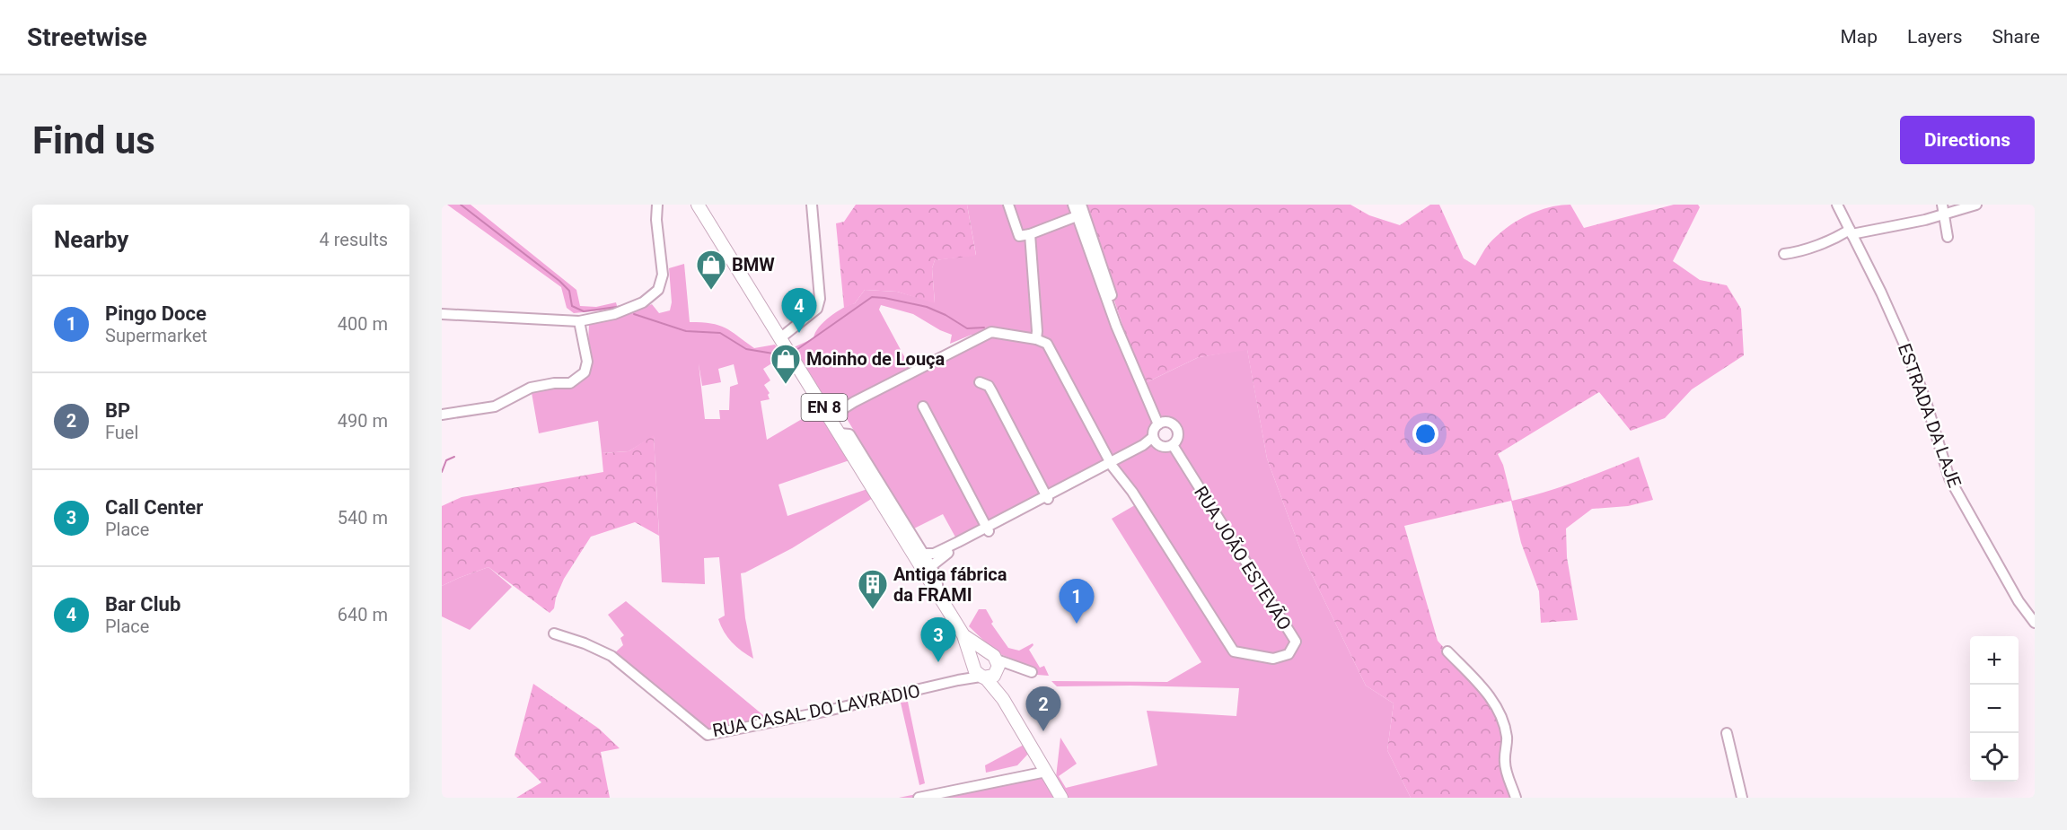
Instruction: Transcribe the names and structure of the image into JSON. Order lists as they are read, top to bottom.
{
  "streets": {
    "main road": ["EN 8"],
    "street": ["ESTRADA DA LAJE", "RUA JOÃO ESTEVÃO", "RUA CASAL DO LAVRADIO"]
  },
  "crossings": [
    ["EN 8", "RUA CASAL DO LAVRADIO"]
  ],
  "places": {
    "shop": ["BMW", "Moinho de Louça"],
    "building": ["Antiga fábrica da FRAMI"]
  },
  "page": {
    "header": "Streetwise",
    "nav": ["Map", "Layers", "Share"],
    "buttons": "Directions",
    "title": "Find us",
    "heading": ["Nearby", "4 results"],
    "list": [
      {
        "mark": "1",
        "name": "Pingo Doce",
        "note": "Supermarket",
        "value": "400 m"
      },
      {
        "mark": "2",
        "name": "BP",
        "note": "Fuel",
        "value": "490 m"
      },
      {
        "mark": "3",
        "name": "Call Center",
        "note": "Place",
        "value": "540 m"
      },
      {
        "mark": "4",
        "name": "Bar Club",
        "note": "Place",
        "value": "640 m"
      }
    ],
    "pins": [
      "4",
      "1",
      "3",
      "2"
    ],
    "map_buttons": ["+", "−"]
  }
}
